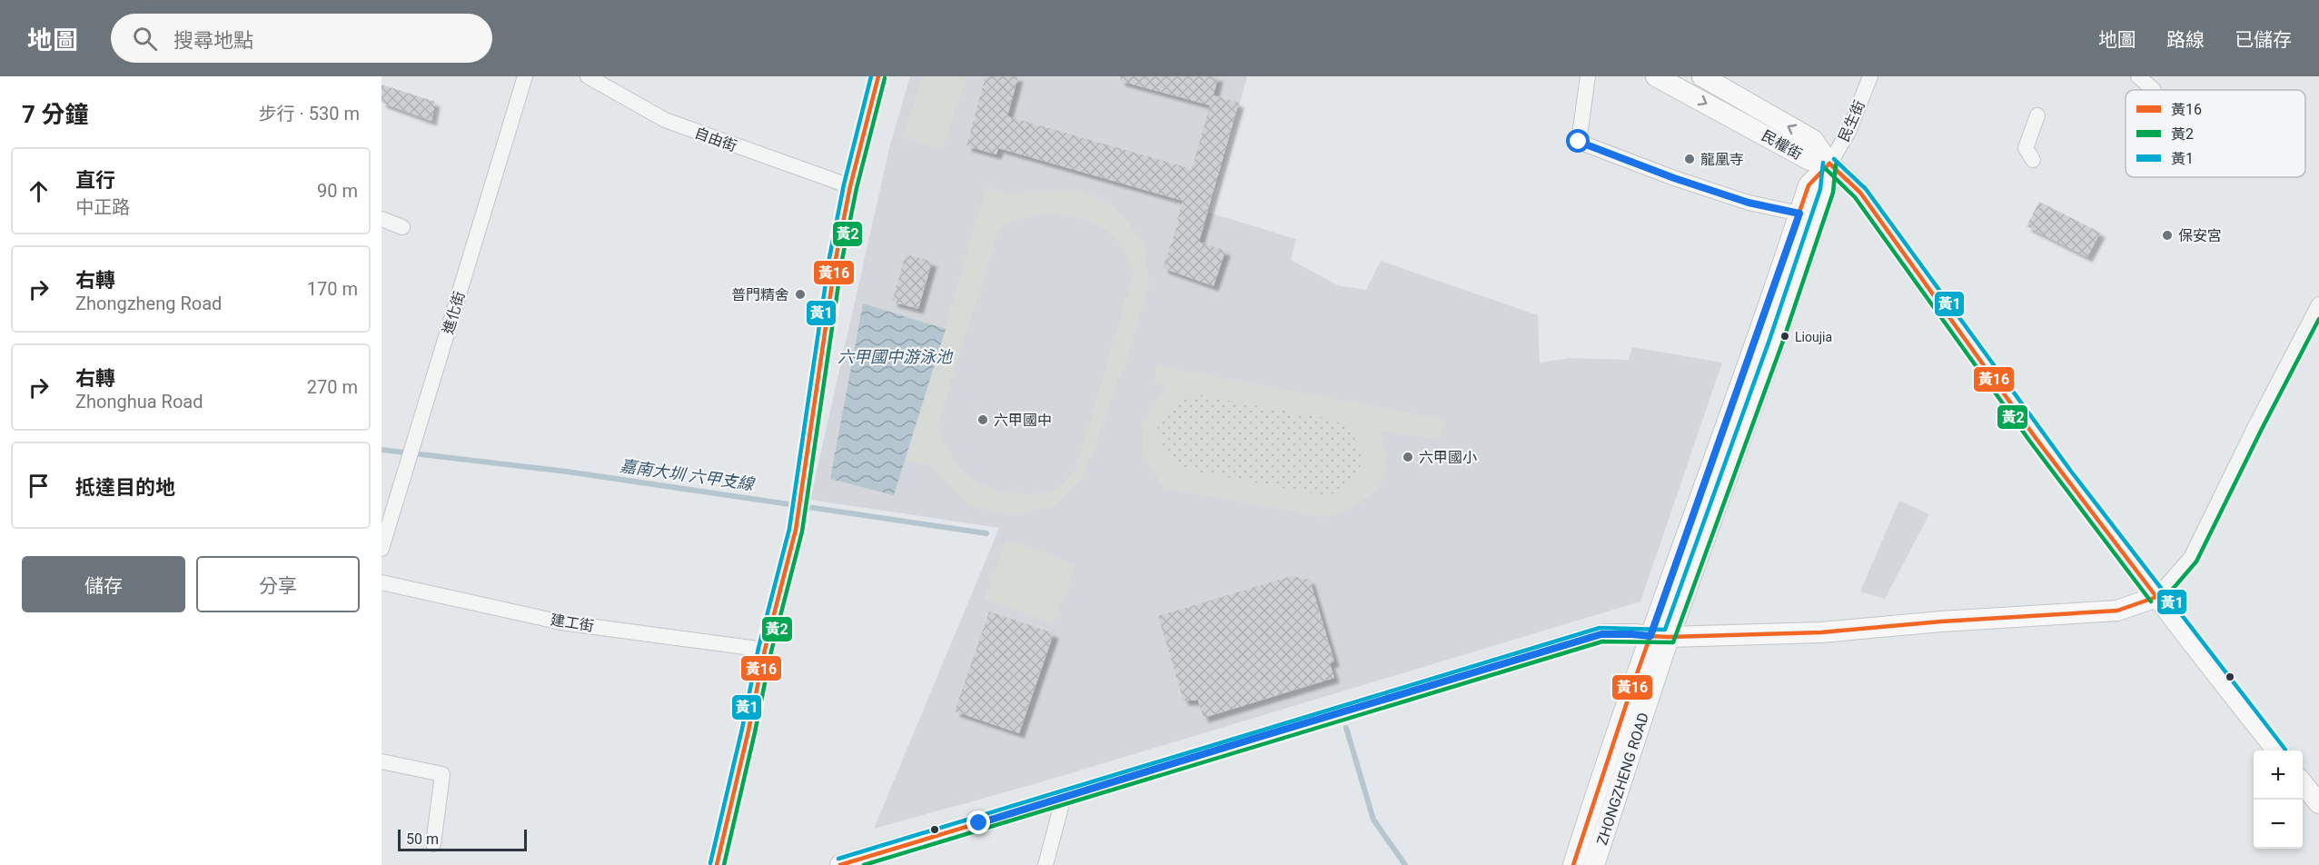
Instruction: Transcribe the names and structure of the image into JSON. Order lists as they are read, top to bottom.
{
  "streets": {
    "street": [
      "民生街",
      "自由街",
      "民權街",
      "進化街",
      "建工街",
      "ZHONGZHENG ROAD"
    ]
  },
  "crossings": [
    ["民生街", "民權街"],
    ["民生街", "ZHONGZHENG ROAD"],
    ["民權街", "ZHONGZHENG ROAD"]
  ],
  "water": ["六甲國中游泳池", "嘉南大圳 六甲支線"],
  "places": [
    "龍凰寺",
    "保安宮",
    "普門精舍",
    "Lioujia",
    "六甲國中",
    "六甲國小"
  ],
  "lines": ["transit line 黃16", "transit line 黃1", "transit line 黃2"],
  "legend": ["黃16", "黃2", "黃1"],
  "scale_bar": "50 m",
  "page": {
    "header": "地圖",
    "search": "搜尋地點",
    "nav": ["地圖", "路線", "已儲存"],
    "heading": ["7 分鐘", "步行 · 530 m"],
    "list": [
      ["直行", "中正路", "90 m"],
      ["右轉", "Zhongzheng Road", "170 m"],
      ["右轉", "Zhonghua Road", "270 m"],
      "抵達目的地"
    ],
    "buttons": ["儲存", "分享"],
    "map_buttons": ["+", "−"],
    "scale": "50 m"
  }
}
